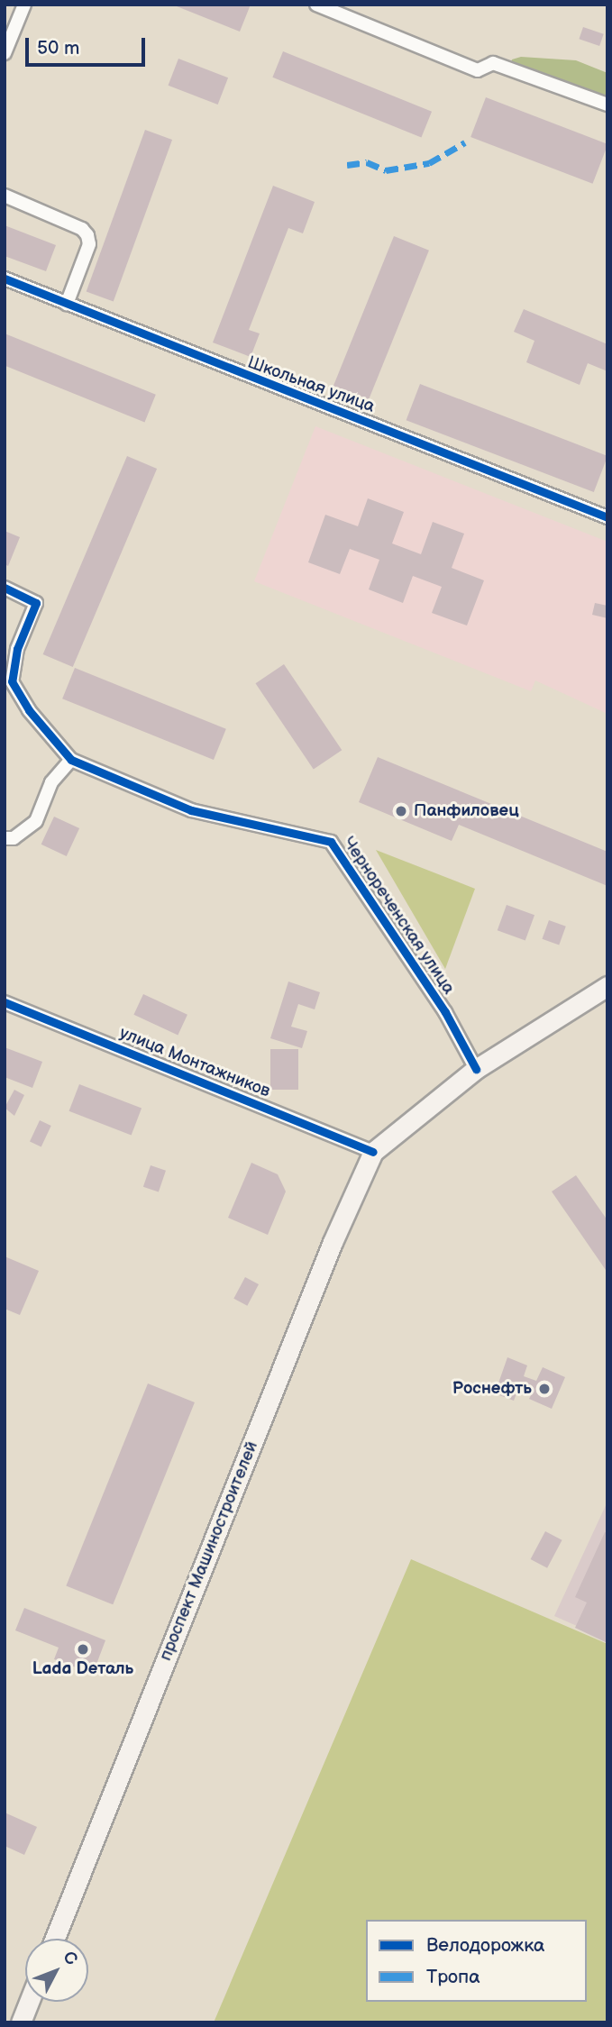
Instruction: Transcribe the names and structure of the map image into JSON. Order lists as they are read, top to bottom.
{
  "streets": {
    "main road": ["проспект Машиностроителей"],
    "street": ["Школьная улица", "Чернореченская улица", "улица Монтажников"]
  },
  "crossings": [
    ["улица Монтажников", "проспект Машиностроителей"]
  ],
  "places": ["Панфиловец", "Роснефть", "Lada Dеталь"],
  "legend": ["Велодорожка", "Тропа"],
  "scale_bar": "50 m",
  "north": "top right"
}
